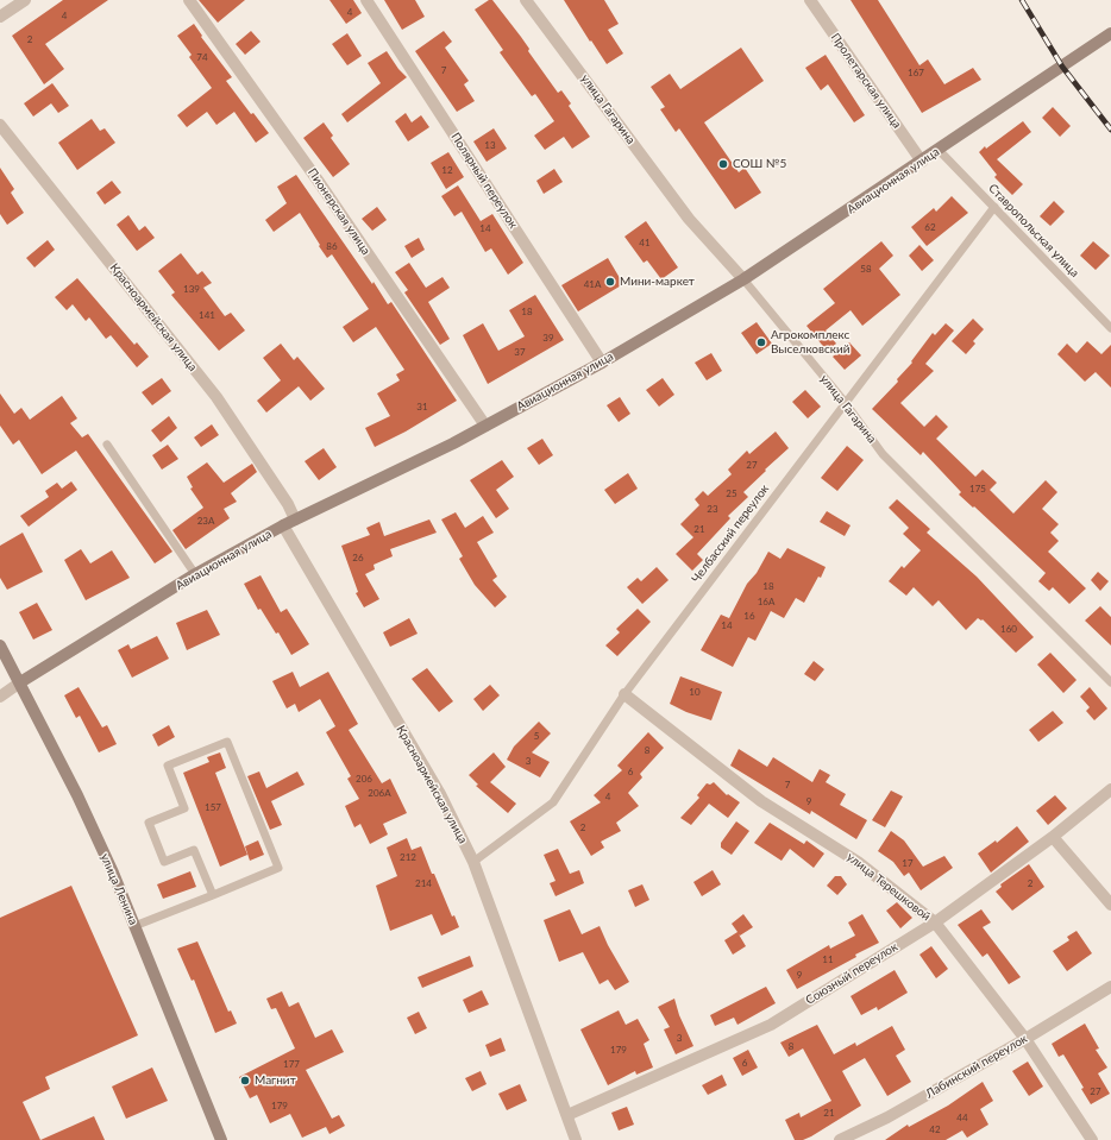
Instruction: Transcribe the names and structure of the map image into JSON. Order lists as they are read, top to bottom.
{
  "streets": {
    "main road": ["Авиационная улица", "улица Ленина"],
    "street": [
      "Пролетарская улица",
      "улица Гагарина",
      "Полярный переулок",
      "Пионерская улица",
      "Красноармейская улица",
      "улица Терешковой",
      "Союзный переулок",
      "Лабинский переулок"
    ],
    "lane": ["Ставропольская улица", "Челбасский переулок"]
  },
  "crossings": [
    ["Пролетарская улица", "Авиационная улица"],
    ["улица Гагарина", "Авиационная улица"],
    ["улица Гагарина", "Челбасский переулок"],
    ["Полярный переулок", "Авиационная улица"],
    ["Авиационная улица", "Пионерская улица"],
    ["Авиационная улица", "Ставропольская улица"],
    ["Авиационная улица", "Красноармейская улица"],
    ["Авиационная улица", "улица Ленина"],
    ["Ставропольская улица", "Челбасский переулок"],
    ["Красноармейская улица", "Челбасский переулок"],
    ["Красноармейская улица", "Союзный переулок"],
    ["Челбасский переулок", "улица Терешковой"],
    ["улица Терешковой", "Союзный переулок"],
    ["улица Терешковой", "Лабинский переулок"]
  ],
  "places": [
    "СОШ №5",
    "Мини-маркет",
    "Агрокомплекс Выселковский",
    "Магнит"
  ],
  "house_numbers": [
    "4",
    "4",
    "2",
    "74",
    "7",
    "167",
    "13",
    "12",
    "62",
    "14",
    "41",
    "86",
    "58",
    "41А",
    "139",
    "18",
    "141",
    "39",
    "37",
    "31",
    "27",
    "175",
    "25",
    "23",
    "23А",
    "21",
    "26",
    "18",
    "16А",
    "16",
    "14",
    "160",
    "10",
    "5",
    "8",
    "3",
    "6",
    "206",
    "7",
    "206А",
    "4",
    "9",
    "157",
    "2",
    "212",
    "17",
    "214",
    "2",
    "11",
    "9",
    "3",
    "8",
    "179",
    "6",
    "177",
    "27",
    "179",
    "21",
    "44",
    "42"
  ]
}
